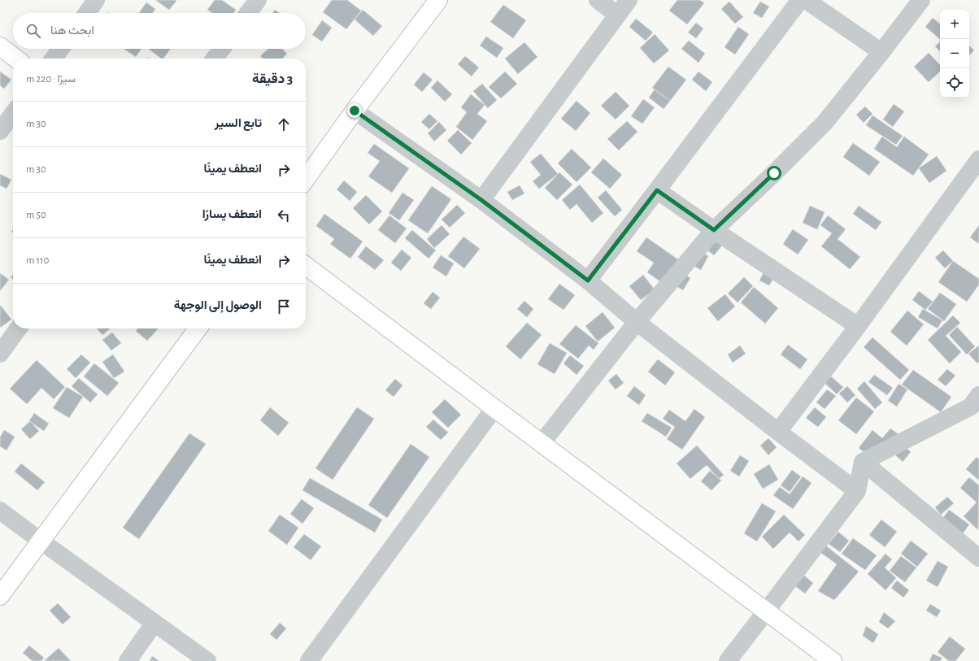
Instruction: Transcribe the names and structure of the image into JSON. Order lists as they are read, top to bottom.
{
  "page": {
    "map_buttons": ["+", "−"],
    "search": "ابحث هنا",
    "heading": ["3 دقيقة", "سيرًا · 220 m"],
    "list": [
      ["تابع السير", "30 m"],
      ["انعطف يمينًا", "30 m"],
      ["انعطف يسارًا", "50 m"],
      ["انعطف يمينًا", "110 m"],
      "الوصول إلى الوجهة"
    ]
  }
}
